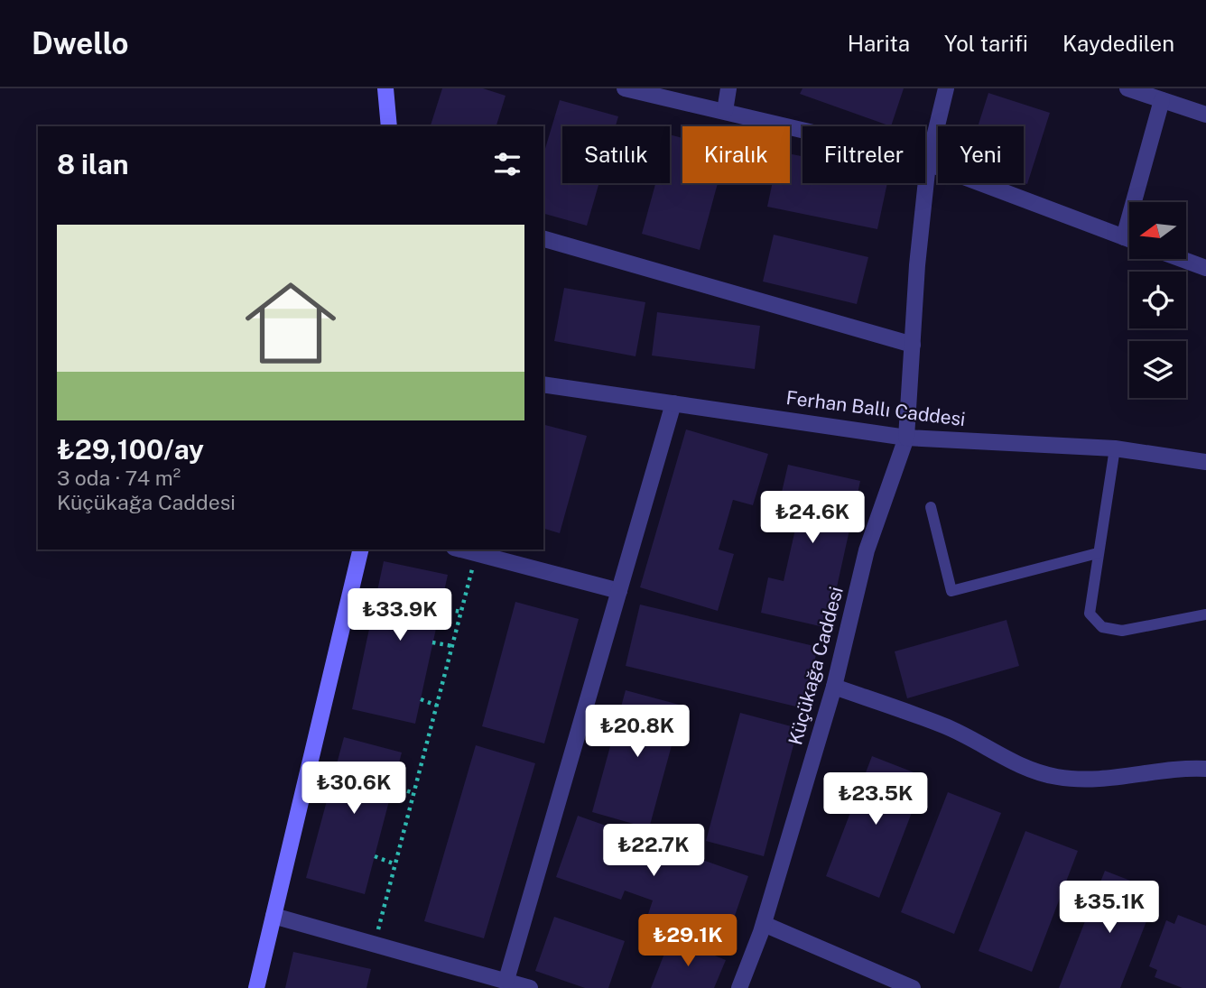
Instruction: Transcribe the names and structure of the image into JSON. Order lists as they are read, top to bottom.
{
  "streets": {
    "street": ["Ferhan Ballı Caddesi", "Küçükağa Caddesi"]
  },
  "crossings": [
    ["Ferhan Ballı Caddesi", "Küçükağa Caddesi"]
  ],
  "north": "left",
  "page": {
    "header": "Dwello",
    "nav": ["Harita", "Yol tarifi", "Kaydedilen"],
    "chip": [
      "Satılık",
      "Kiralık",
      "Filtreler",
      "Yeni"
    ],
    "heading": "8 ilan",
    "list": [
      {
        "name": "₺29,100/ay",
        "note": "3 oda · 74 m² · Küçükağa Caddesi"
      }
    ],
    "price": [
      "₺24.6K",
      "₺33.9K",
      "₺20.8K",
      "₺30.6K",
      "₺23.5K",
      "₺22.7K",
      "₺35.1K",
      "₺29.1K"
    ]
  }
}
